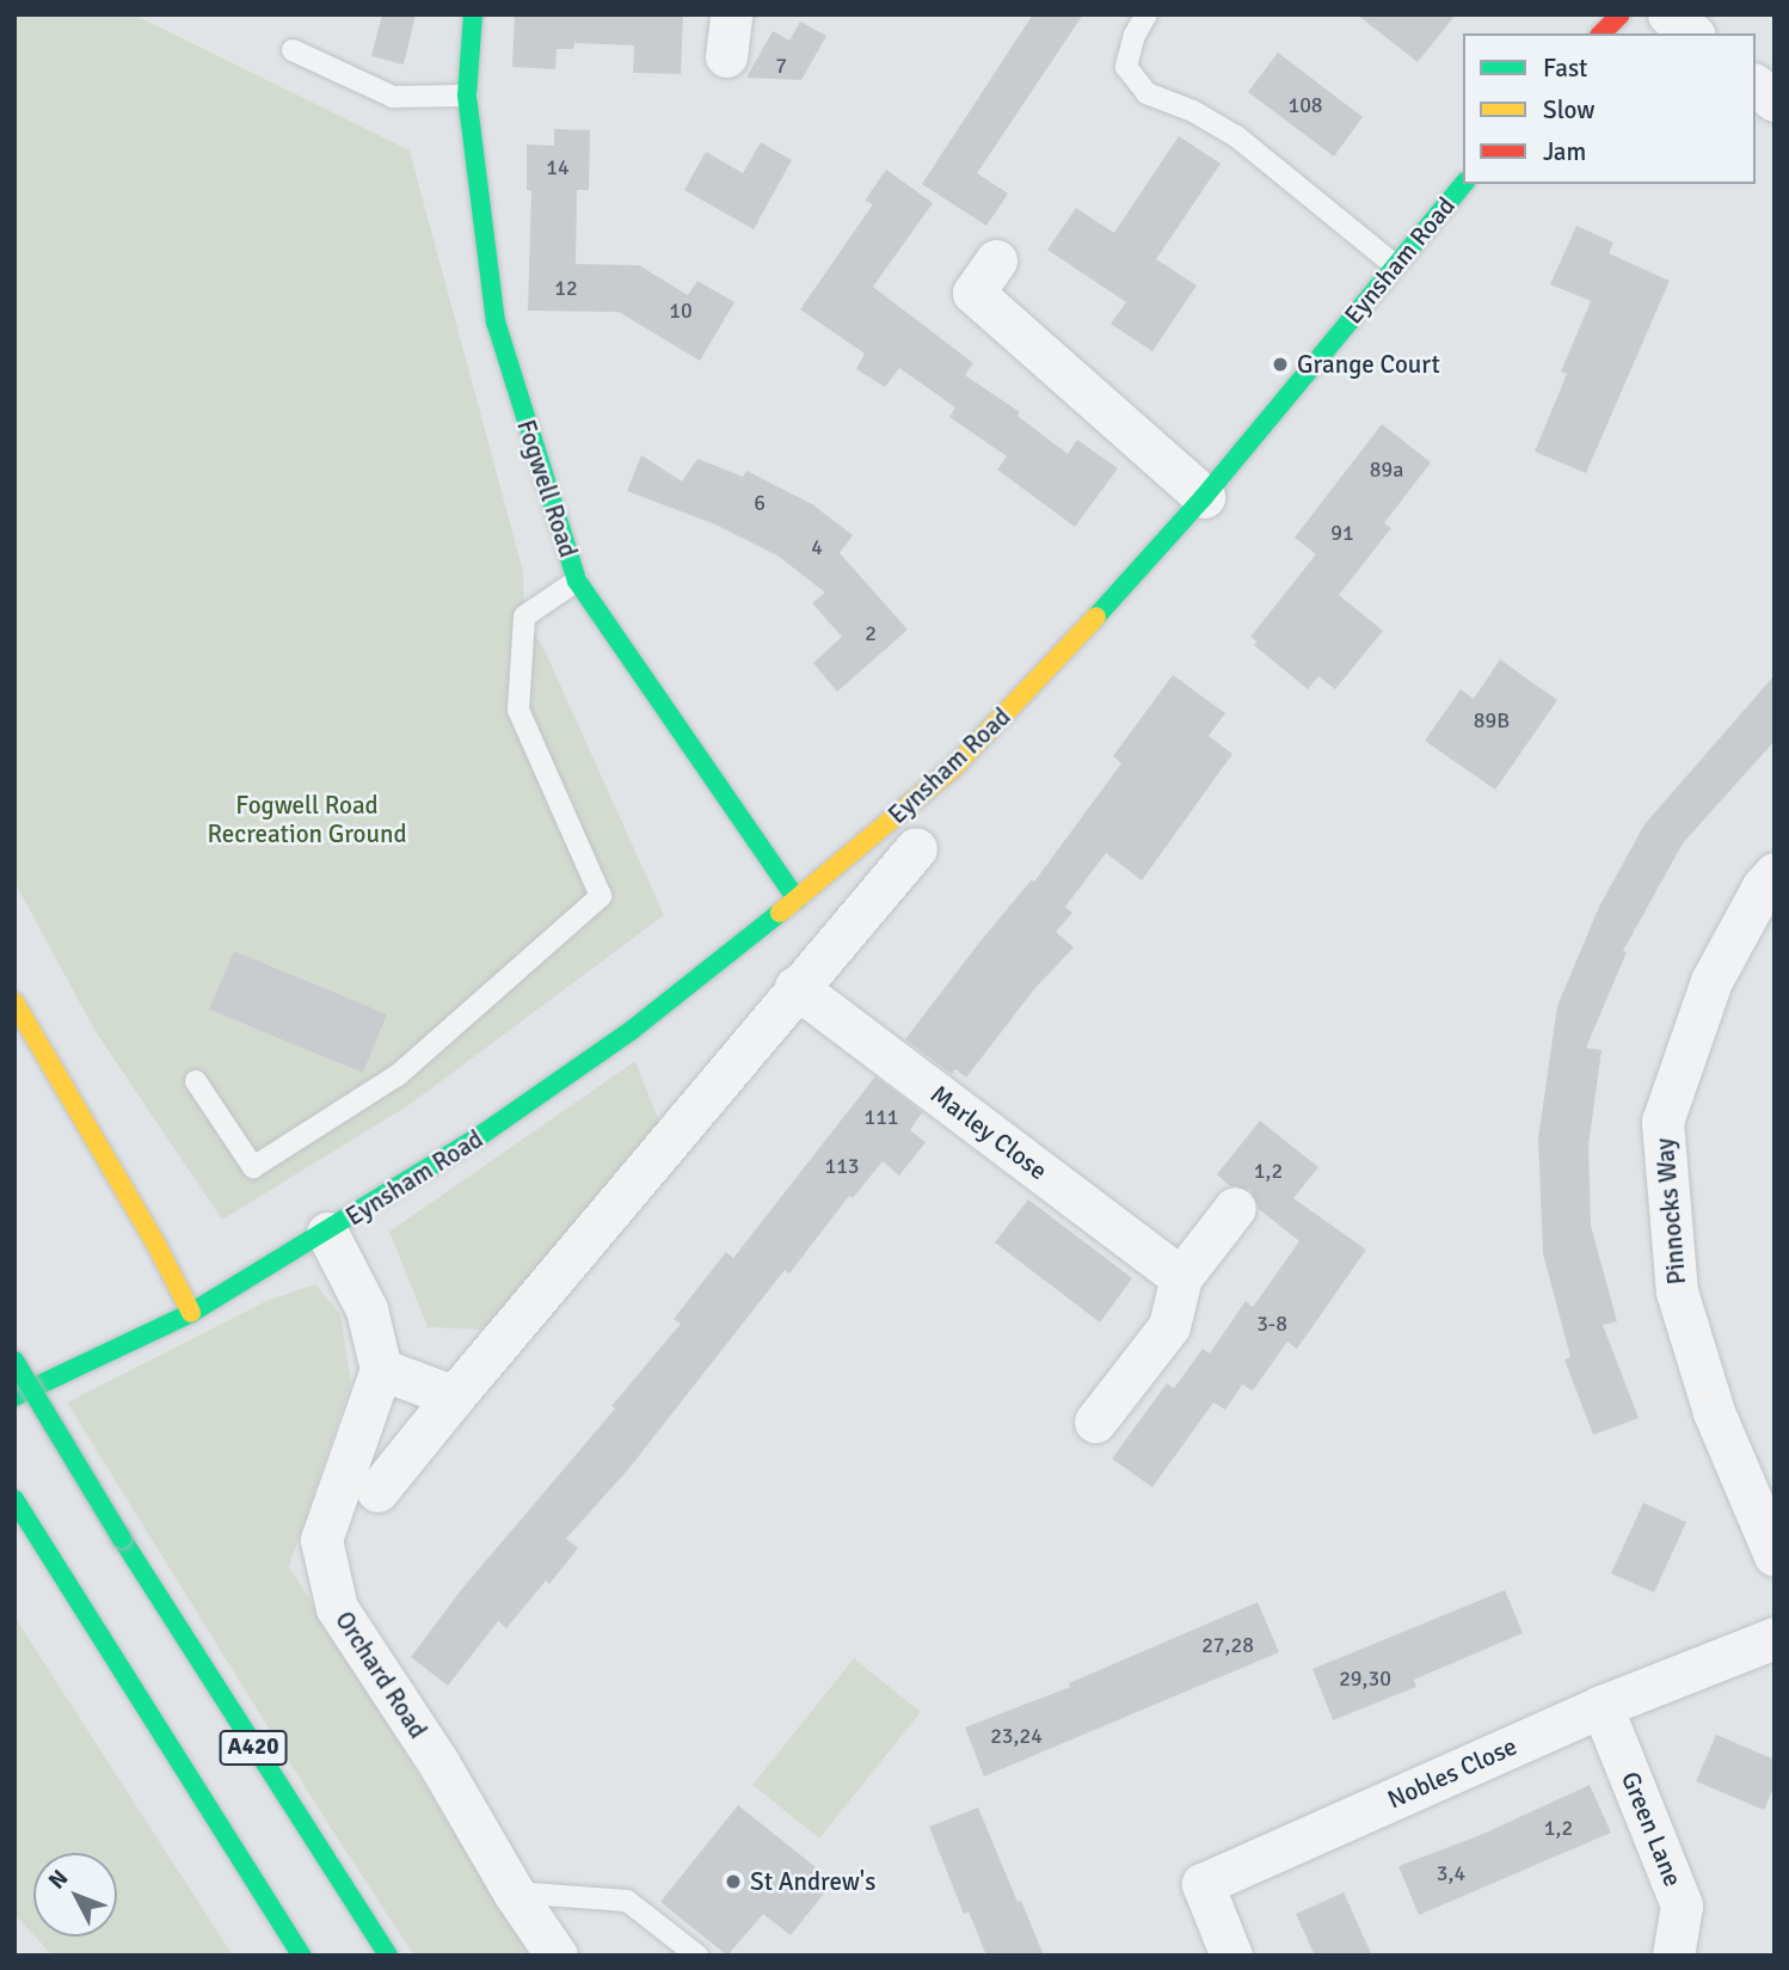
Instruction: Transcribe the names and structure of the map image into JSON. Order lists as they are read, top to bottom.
{
  "streets": {
    "main road": ["Eynsham Road", "Fogwell Road", "A420"],
    "street": [
      "Marley Close",
      "Pinnocks Way",
      "Orchard Road",
      "Nobles Close",
      "Green Lane"
    ]
  },
  "crossings": [
    ["Eynsham Road", "Fogwell Road"],
    ["Eynsham Road", "Marley Close"],
    ["Eynsham Road", "Orchard Road"],
    ["Nobles Close", "Green Lane"]
  ],
  "parks": ["Fogwell Road Recreation Ground"],
  "places": ["Grange Court", "St Andrew's"],
  "house_numbers": [
    "7",
    "108",
    "14",
    "12",
    "10",
    "89a",
    "6",
    "91",
    "4",
    "2",
    "89B",
    "111",
    "113",
    "1,2",
    "3-8",
    "27,28",
    "29,30",
    "23,24",
    "1,2",
    "3,4"
  ],
  "legend": ["Fast", "Slow", "Jam"],
  "north": "top left"
}
